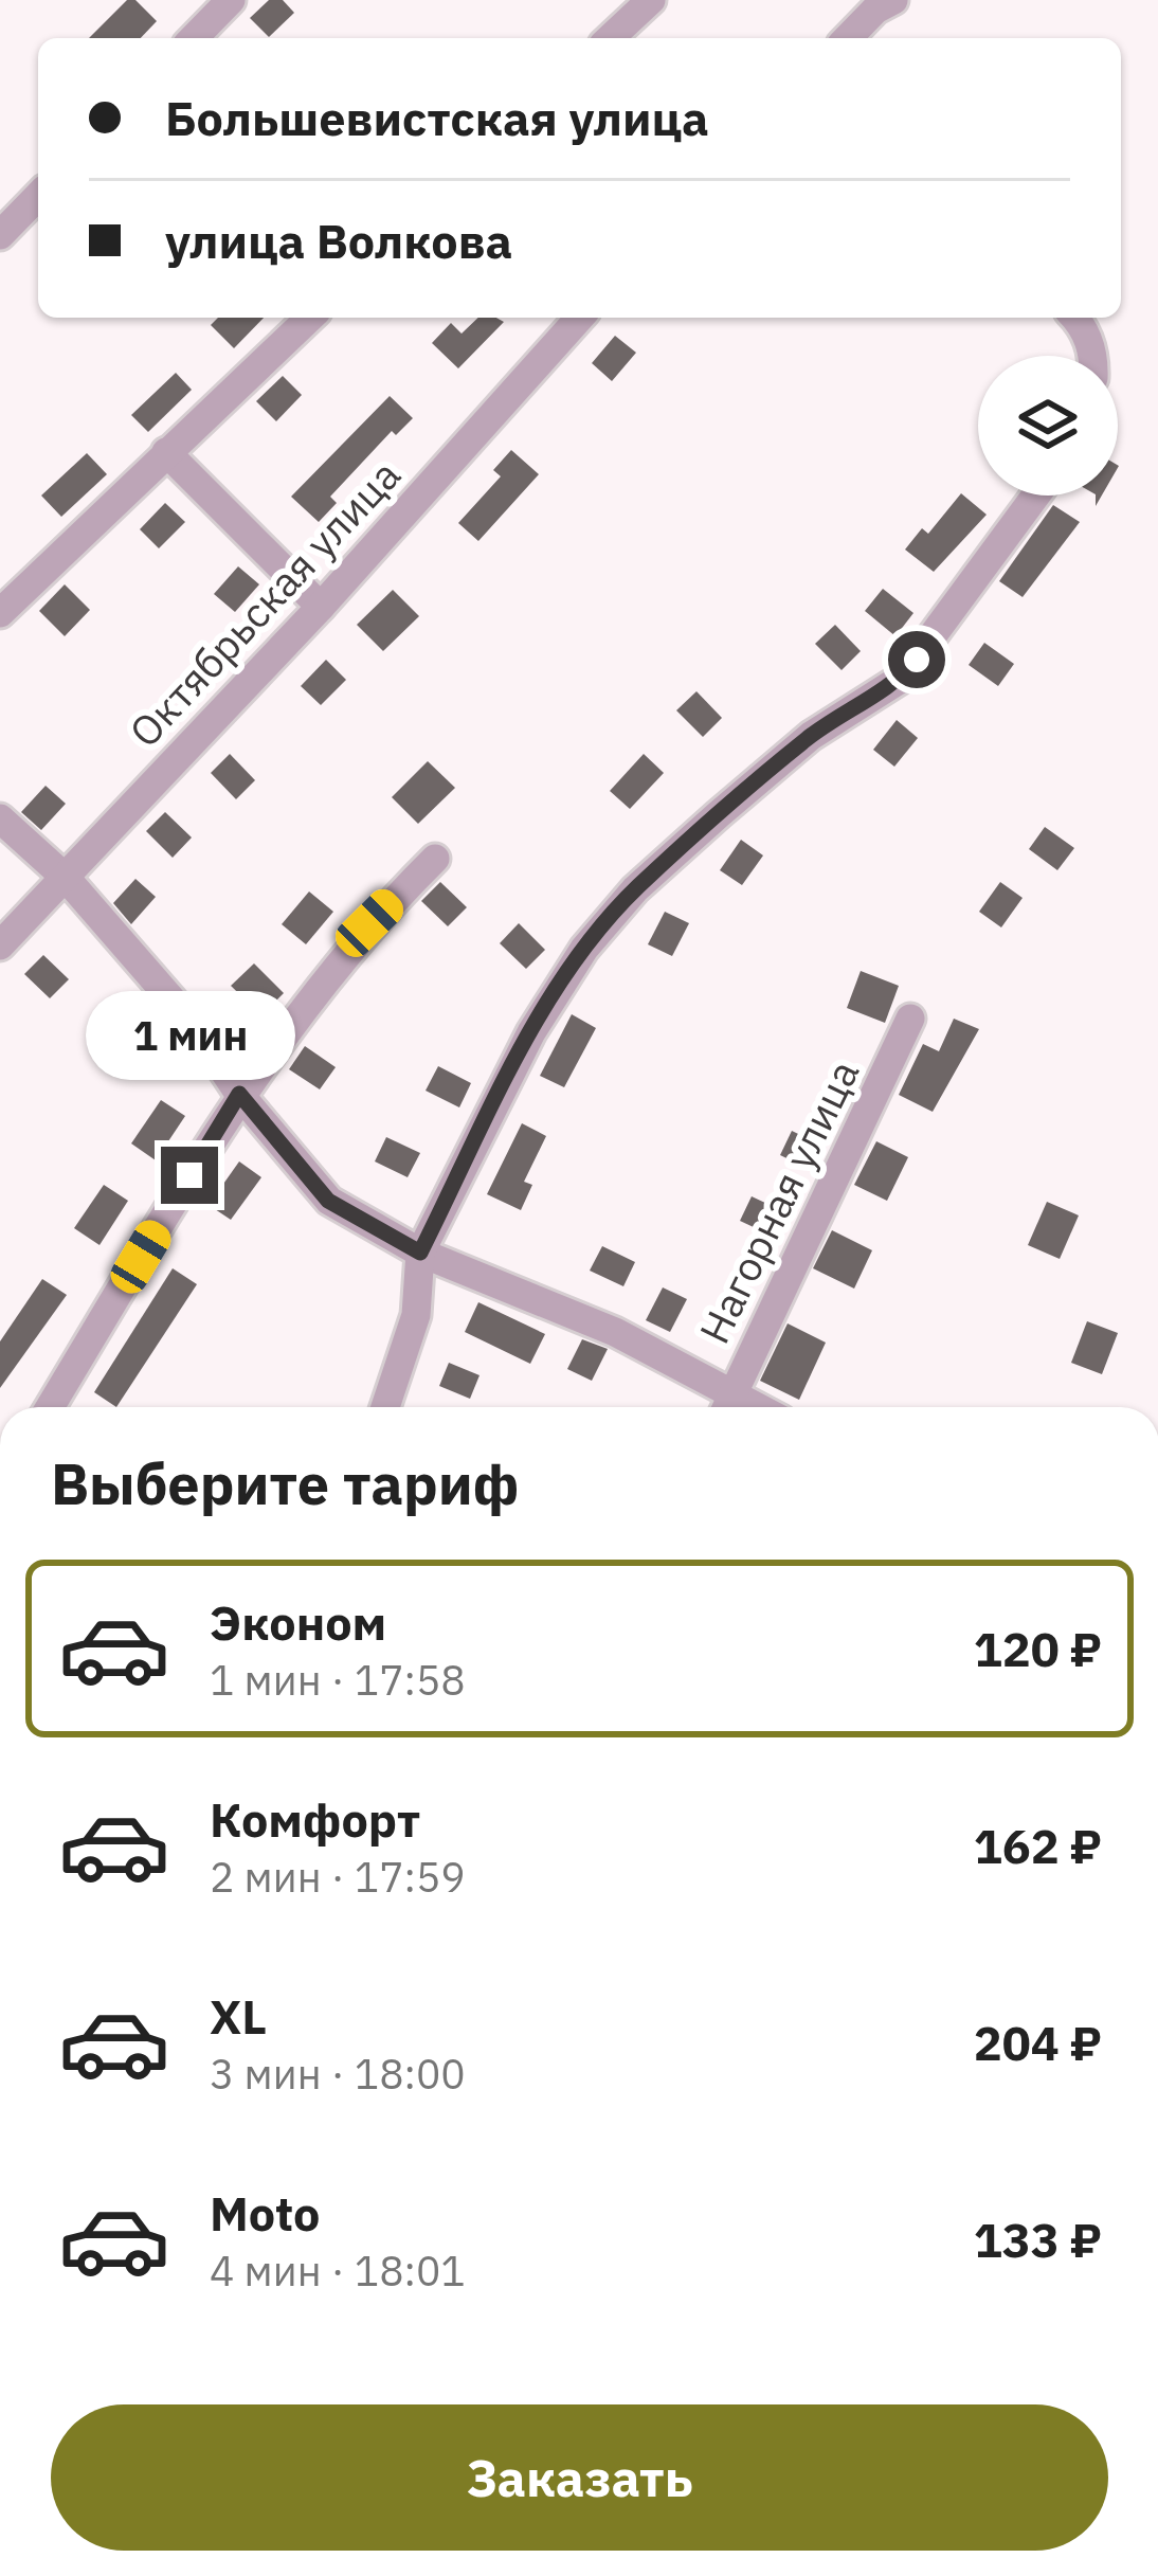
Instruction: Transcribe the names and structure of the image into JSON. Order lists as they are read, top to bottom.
{
  "streets": {
    "street": ["Октябрьская улица", "Нагорная улица"]
  },
  "page": {
    "banner": ["Большевистская улица", "улица Волкова"],
    "bubble": "1 мин",
    "heading": "Выберите тариф",
    "list": [
      {
        "name": "Эконом",
        "note": "1 мин · 17:58",
        "value": "120 ₽"
      },
      {
        "name": "Комфорт",
        "note": "2 мин · 17:59",
        "value": "162 ₽"
      },
      {
        "name": "XL",
        "note": "3 мин · 18:00",
        "value": "204 ₽"
      },
      {
        "name": "Moto",
        "note": "4 мин · 18:01",
        "value": "133 ₽"
      }
    ],
    "buttons": "Заказать"
  }
}
